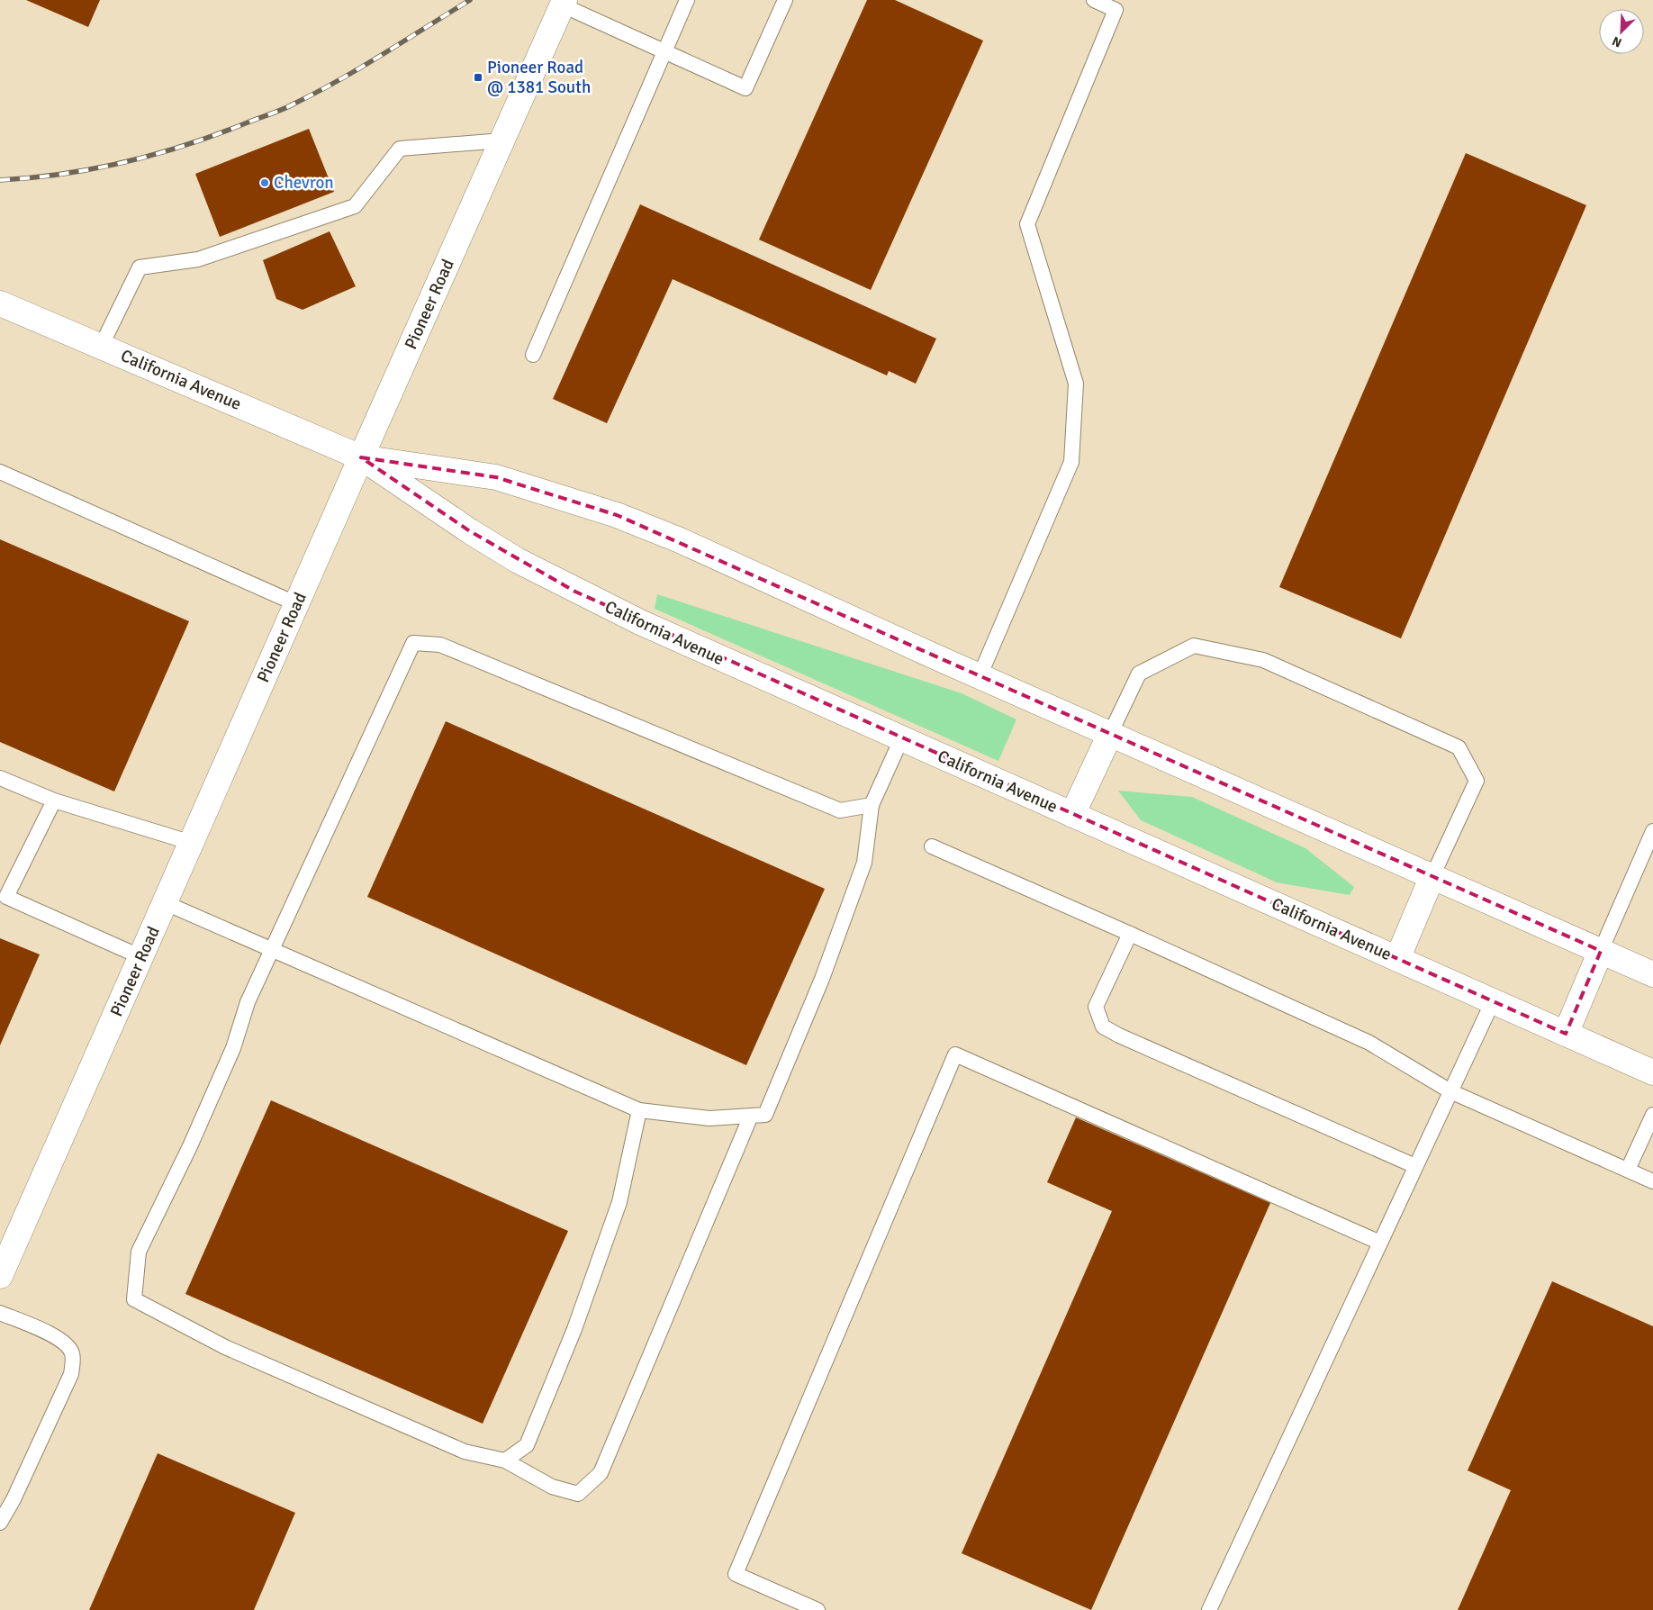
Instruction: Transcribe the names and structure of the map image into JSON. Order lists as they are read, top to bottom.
{
  "streets": {
    "main road": ["Pioneer Road", "California Avenue"]
  },
  "crossings": [
    ["Pioneer Road", "California Avenue"]
  ],
  "places": {
    "transit": ["Pioneer Road @ 1381 South"],
    "other": ["Chevron"]
  },
  "north": "bottom left"
}
